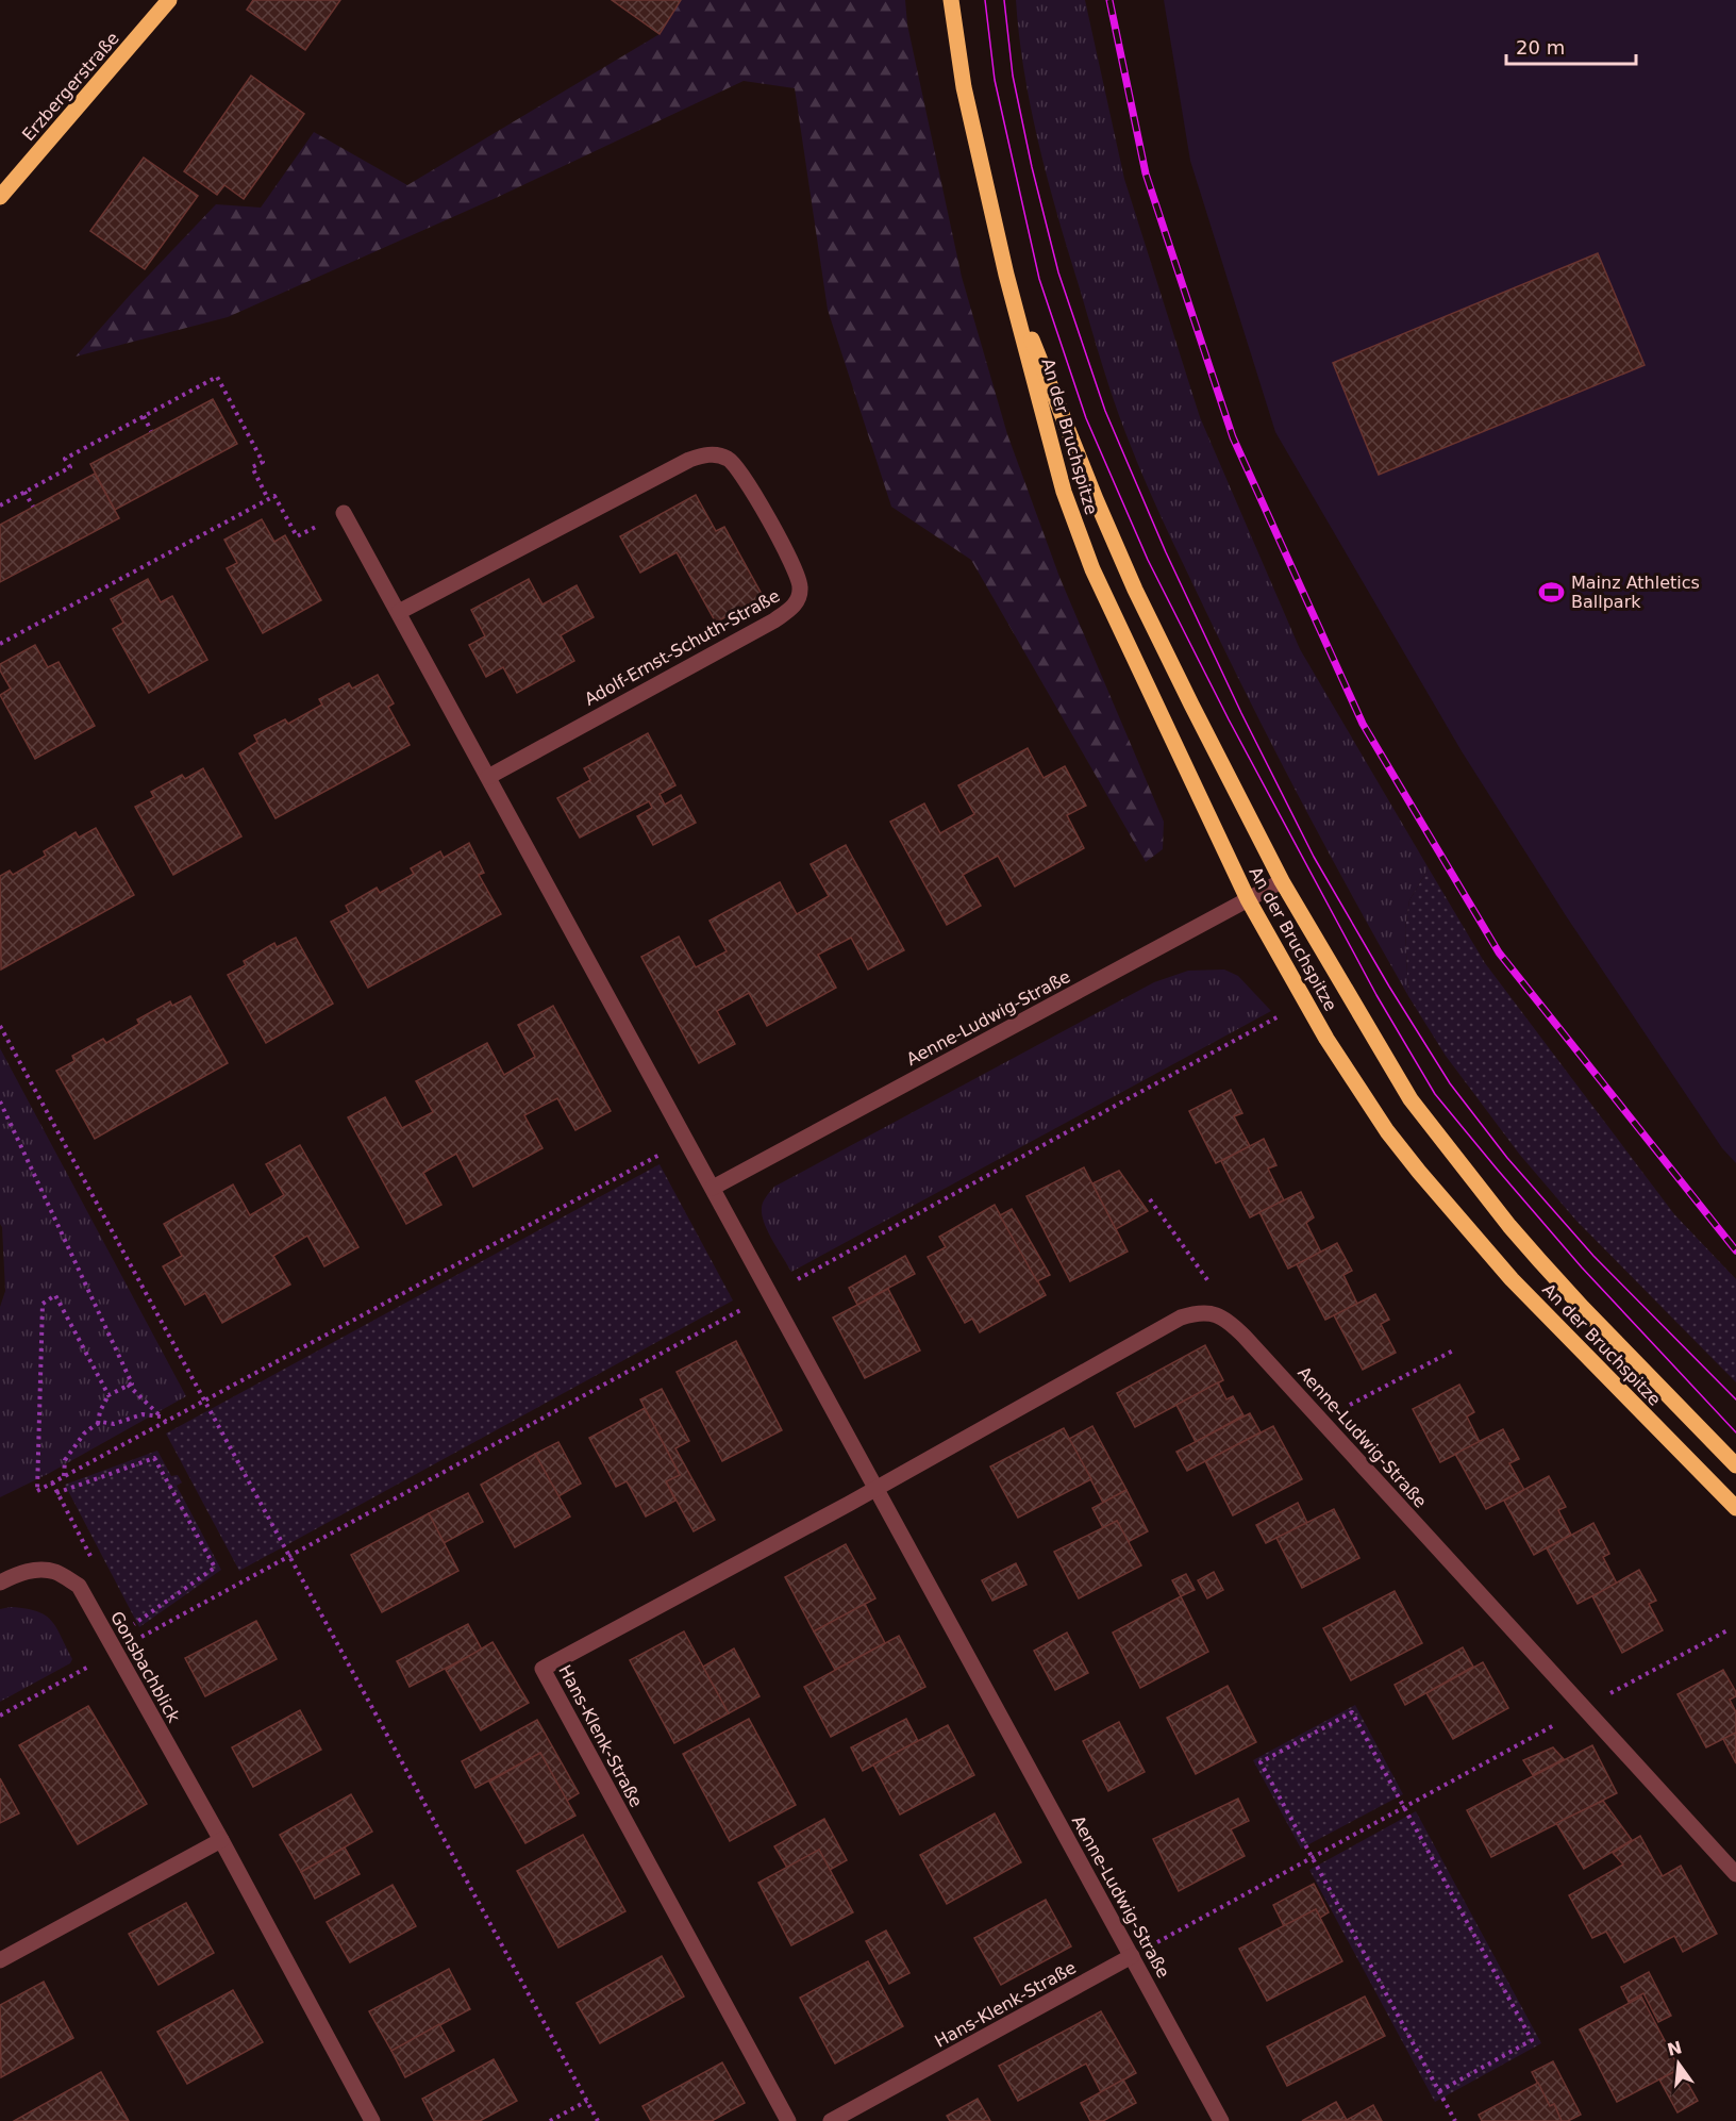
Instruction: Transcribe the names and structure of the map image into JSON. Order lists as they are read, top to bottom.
{
  "streets": {
    "main road": ["Erzbergerstraße", "An der Bruchspitze"],
    "street": [
      "Adolf-Ernst-Schuth-Straße",
      "Aenne-Ludwig-Straße",
      "Gonsbachblick",
      "Hans-Klenk-Straße"
    ]
  },
  "crossings": [
    ["An der Bruchspitze", "Aenne-Ludwig-Straße"],
    ["Aenne-Ludwig-Straße", "Hans-Klenk-Straße"]
  ],
  "places": {
    "sports": ["Mainz Athletics Ballpark"]
  },
  "scale_bar": "20 m",
  "north": "top"
}
